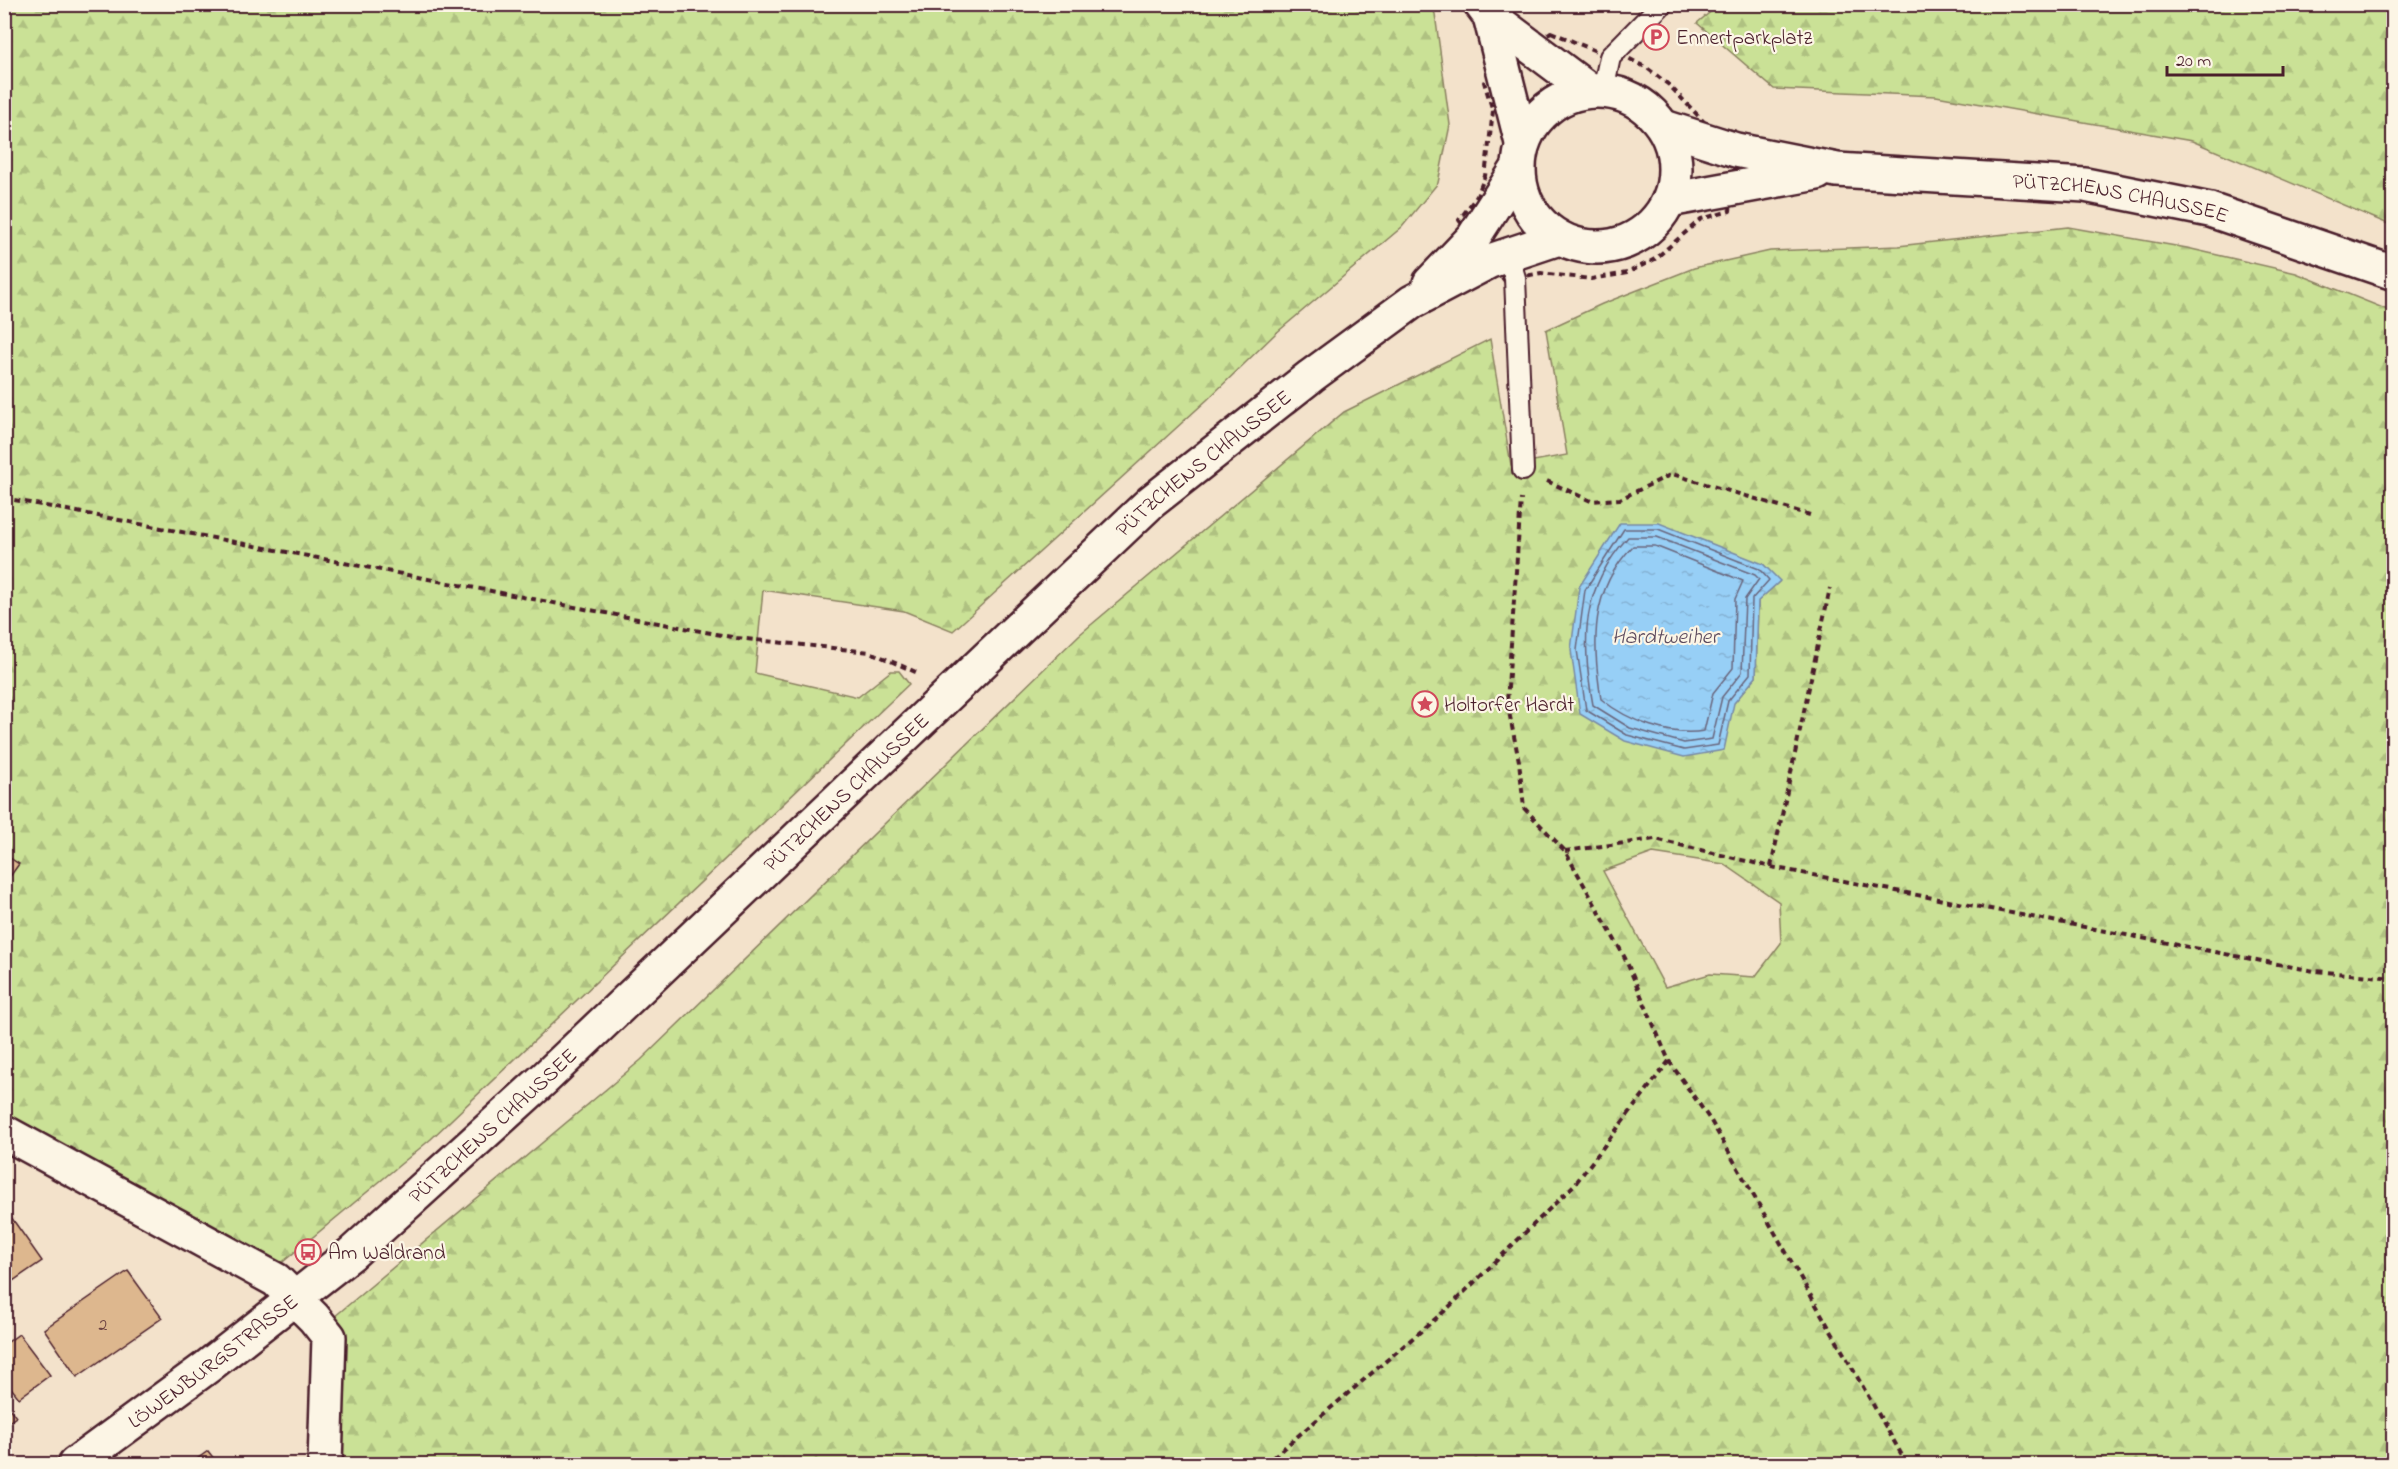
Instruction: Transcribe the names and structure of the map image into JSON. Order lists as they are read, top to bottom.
{
  "streets": {
    "street": ["PÜTZCHENS CHAUSSEE", "LÖWENBURGSTRASSE"]
  },
  "crossings": [
    ["PÜTZCHENS CHAUSSEE", "LÖWENBURGSTRASSE"]
  ],
  "water": ["Hardtweiher"],
  "places": {
    "parking": ["Ennertparkplatz"],
    "place": ["Holtorfer Hardt"],
    "bus stop": ["Am Waldrand"]
  },
  "house_numbers": ["2"],
  "scale_bar": "20 m"
}
